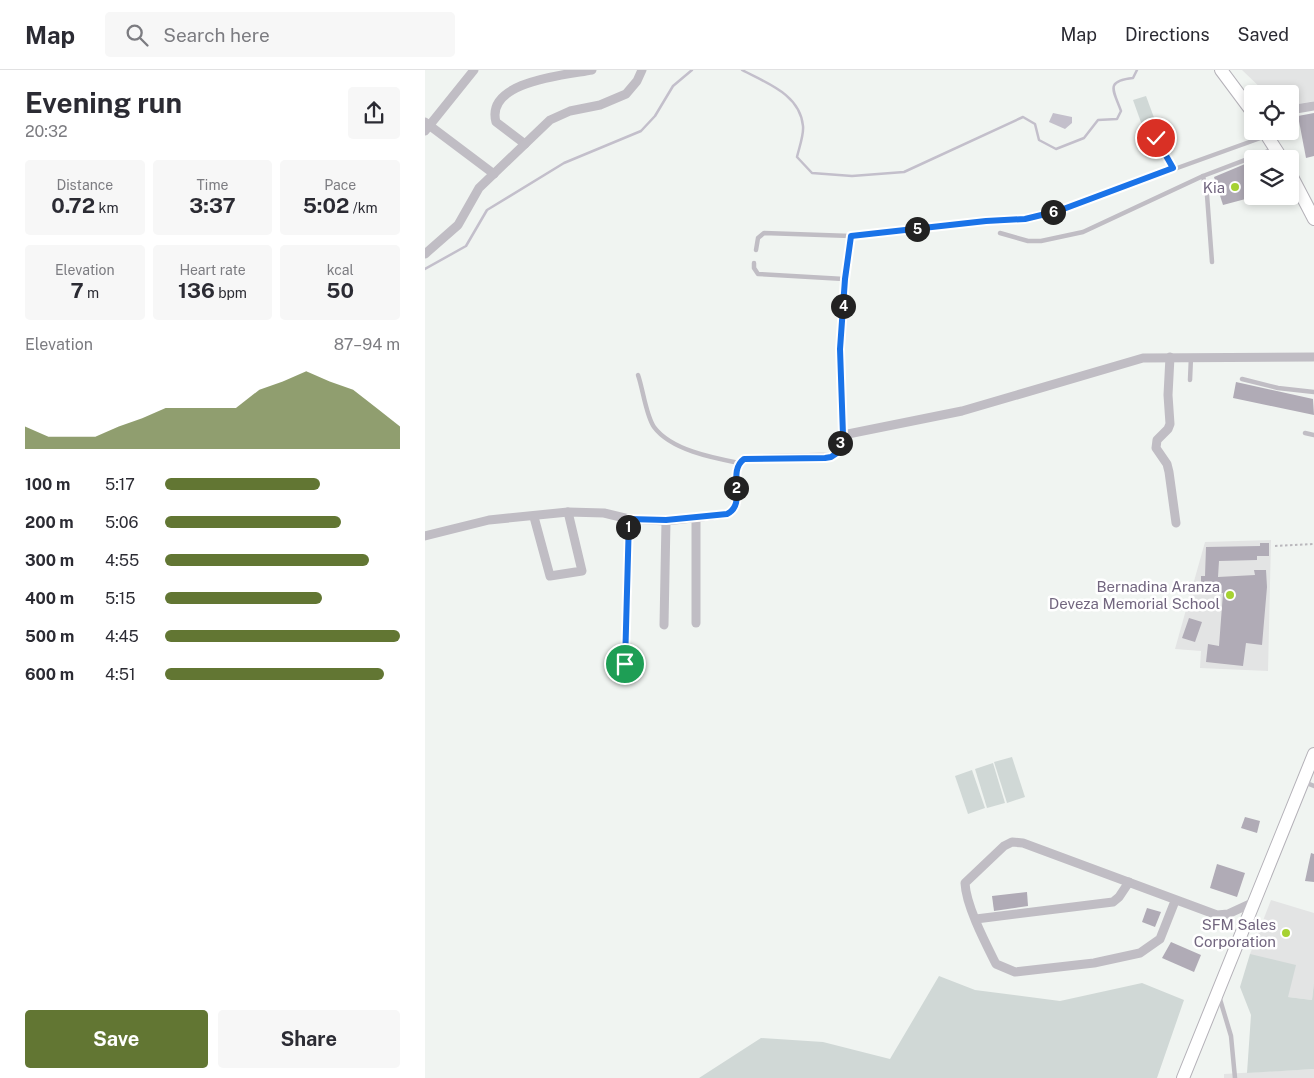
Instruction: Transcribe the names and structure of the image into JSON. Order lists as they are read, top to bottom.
{
  "places": ["Kia", "Bernadina Aranza Deveza Memorial School", "SFM Sales Corporation"],
  "page": {
    "header": "Map",
    "search": "Search here",
    "nav": ["Map", "Directions", "Saved"],
    "heading": ["Evening run", "20:32"],
    "stats": [
      ["Distance", "0.72 km"],
      ["Time", "3:37"],
      ["Pace", "5:02 /km"],
      ["Elevation", "7 m"],
      ["Heart rate", "136 bpm"],
      ["kcal", "50"]
    ],
    "pins": [
      "6",
      "5",
      "4",
      "3",
      "2",
      "1"
    ],
    "chart": ["Elevation", "87–94 m"],
    "list": [
      {
        "name": "100 m",
        "note": "5:17"
      },
      {
        "name": "200 m",
        "note": "5:06"
      },
      {
        "name": "300 m",
        "note": "4:55"
      },
      {
        "name": "400 m",
        "note": "5:15"
      },
      {
        "name": "500 m",
        "note": "4:45"
      },
      {
        "name": "600 m",
        "note": "4:51"
      }
    ],
    "buttons": ["Save", "Share"]
  }
}
